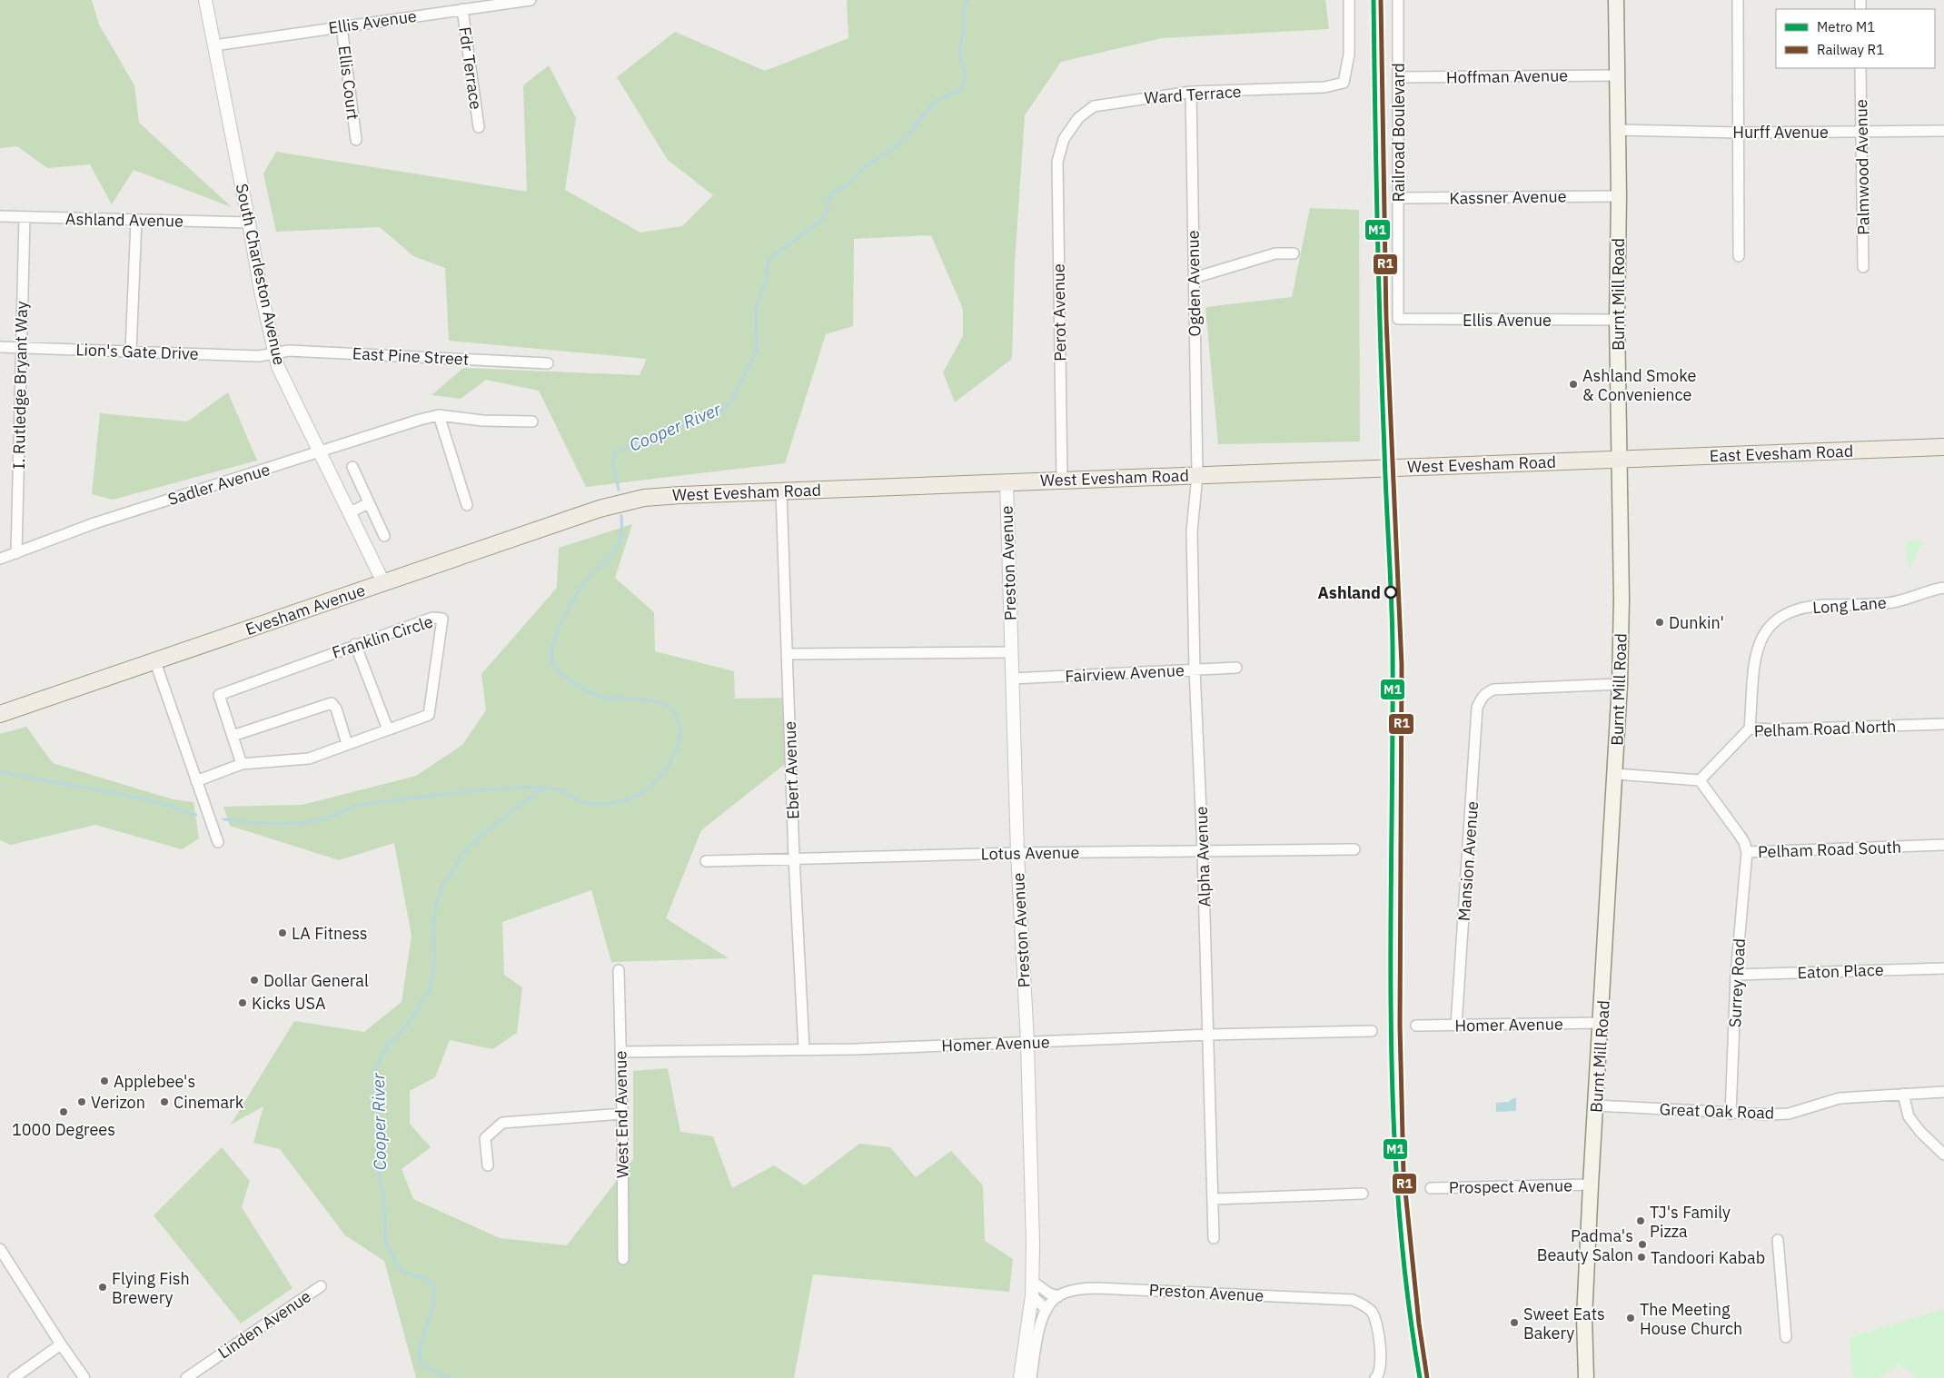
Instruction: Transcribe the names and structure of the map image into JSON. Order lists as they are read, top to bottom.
{
  "streets": {
    "main road": [
      "Burnt Mill Road",
      "East Evesham Road",
      "West Evesham Road",
      "Evesham Avenue"
    ],
    "street": [
      "Ellis Avenue",
      "Fdr Terrace",
      "Hoffman Avenue",
      "Ellis Court",
      "Ward Terrace",
      "Hurff Avenue",
      "Railroad Boulevard",
      "Palmwood Avenue",
      "Kassner Avenue",
      "Ashland Avenue",
      "South Charleston Avenue",
      "Ogden Avenue",
      "Perot Avenue",
      "Lion's Gate Drive",
      "East Pine Street",
      "I. Rutledge Bryant Way",
      "Sadler Avenue",
      "Preston Avenue",
      "Long Lane",
      "Franklin Circle",
      "Fairview Avenue",
      "Pelham Road North",
      "Ebert Avenue",
      "Pelham Road South",
      "Lotus Avenue",
      "Alpha Avenue",
      "Mansion Avenue",
      "Eaton Place",
      "Surrey Road",
      "Homer Avenue",
      "Great Oak Road",
      "West End Avenue",
      "Prospect Avenue",
      "Linden Avenue"
    ]
  },
  "crossings": [
    ["Ellis Avenue", "Fdr Terrace"],
    ["Ellis Avenue", "Ellis Court"],
    ["Ellis Avenue", "Railroad Boulevard"],
    ["Ellis Avenue", "South Charleston Avenue"],
    ["Ellis Avenue", "Burnt Mill Road"],
    ["Hoffman Avenue", "Railroad Boulevard"],
    ["Hoffman Avenue", "Burnt Mill Road"],
    ["Ward Terrace", "Ogden Avenue"],
    ["Ward Terrace", "Perot Avenue"],
    ["Hurff Avenue", "Palmwood Avenue"],
    ["Hurff Avenue", "Burnt Mill Road"],
    ["Railroad Boulevard", "Kassner Avenue"],
    ["Kassner Avenue", "Burnt Mill Road"],
    ["Ashland Avenue", "South Charleston Avenue"],
    ["Ashland Avenue", "I. Rutledge Bryant Way"],
    ["South Charleston Avenue", "Lion's Gate Drive"],
    ["South Charleston Avenue", "East Pine Street"],
    ["South Charleston Avenue", "Sadler Avenue"],
    ["South Charleston Avenue", "Evesham Avenue"],
    ["Ogden Avenue", "West Evesham Road"],
    ["Ogden Avenue", "Alpha Avenue"],
    ["Burnt Mill Road", "East Evesham Road"],
    ["Burnt Mill Road", "West Evesham Road"],
    ["Burnt Mill Road", "Mansion Avenue"],
    ["Burnt Mill Road", "Homer Avenue"],
    ["Burnt Mill Road", "Great Oak Road"],
    ["Burnt Mill Road", "Prospect Avenue"],
    ["Perot Avenue", "West Evesham Road"],
    ["Lion's Gate Drive", "East Pine Street"],
    ["Lion's Gate Drive", "I. Rutledge Bryant Way"],
    ["I. Rutledge Bryant Way", "Sadler Avenue"],
    ["East Evesham Road", "West Evesham Road"],
    ["West Evesham Road", "Preston Avenue"],
    ["West Evesham Road", "Evesham Avenue"],
    ["West Evesham Road", "Ebert Avenue"],
    ["West Evesham Road", "Alpha Avenue"],
    ["Preston Avenue", "Fairview Avenue"],
    ["Preston Avenue", "Lotus Avenue"],
    ["Preston Avenue", "Homer Avenue"],
    ["Long Lane", "Pelham Road North"],
    ["Fairview Avenue", "Alpha Avenue"],
    ["Pelham Road North", "Pelham Road South"],
    ["Ebert Avenue", "Lotus Avenue"],
    ["Ebert Avenue", "Homer Avenue"],
    ["Pelham Road South", "Surrey Road"],
    ["Lotus Avenue", "Alpha Avenue"],
    ["Alpha Avenue", "Homer Avenue"],
    ["Mansion Avenue", "Homer Avenue"],
    ["Eaton Place", "Surrey Road"],
    ["Surrey Road", "Great Oak Road"],
    ["Homer Avenue", "West End Avenue"]
  ],
  "water": ["Cooper River"],
  "places": [
    "Ashland Smoke & Convenience",
    "Ashland",
    "Dunkin'",
    "LA Fitness",
    "Dollar General",
    "Kicks USA",
    "Applebee's",
    "Verizon",
    "Cinemark",
    "1000 Degrees",
    "TJ's Family Pizza",
    "Padma's Beauty Salon",
    "Tandoori Kabab",
    "Flying Fish Brewery",
    "The Meeting House Church",
    "Sweet Eats Bakery"
  ],
  "lines": ["metro line M1", "rail line R1"],
  "legend": ["Metro M1", "Railway R1"]
}
